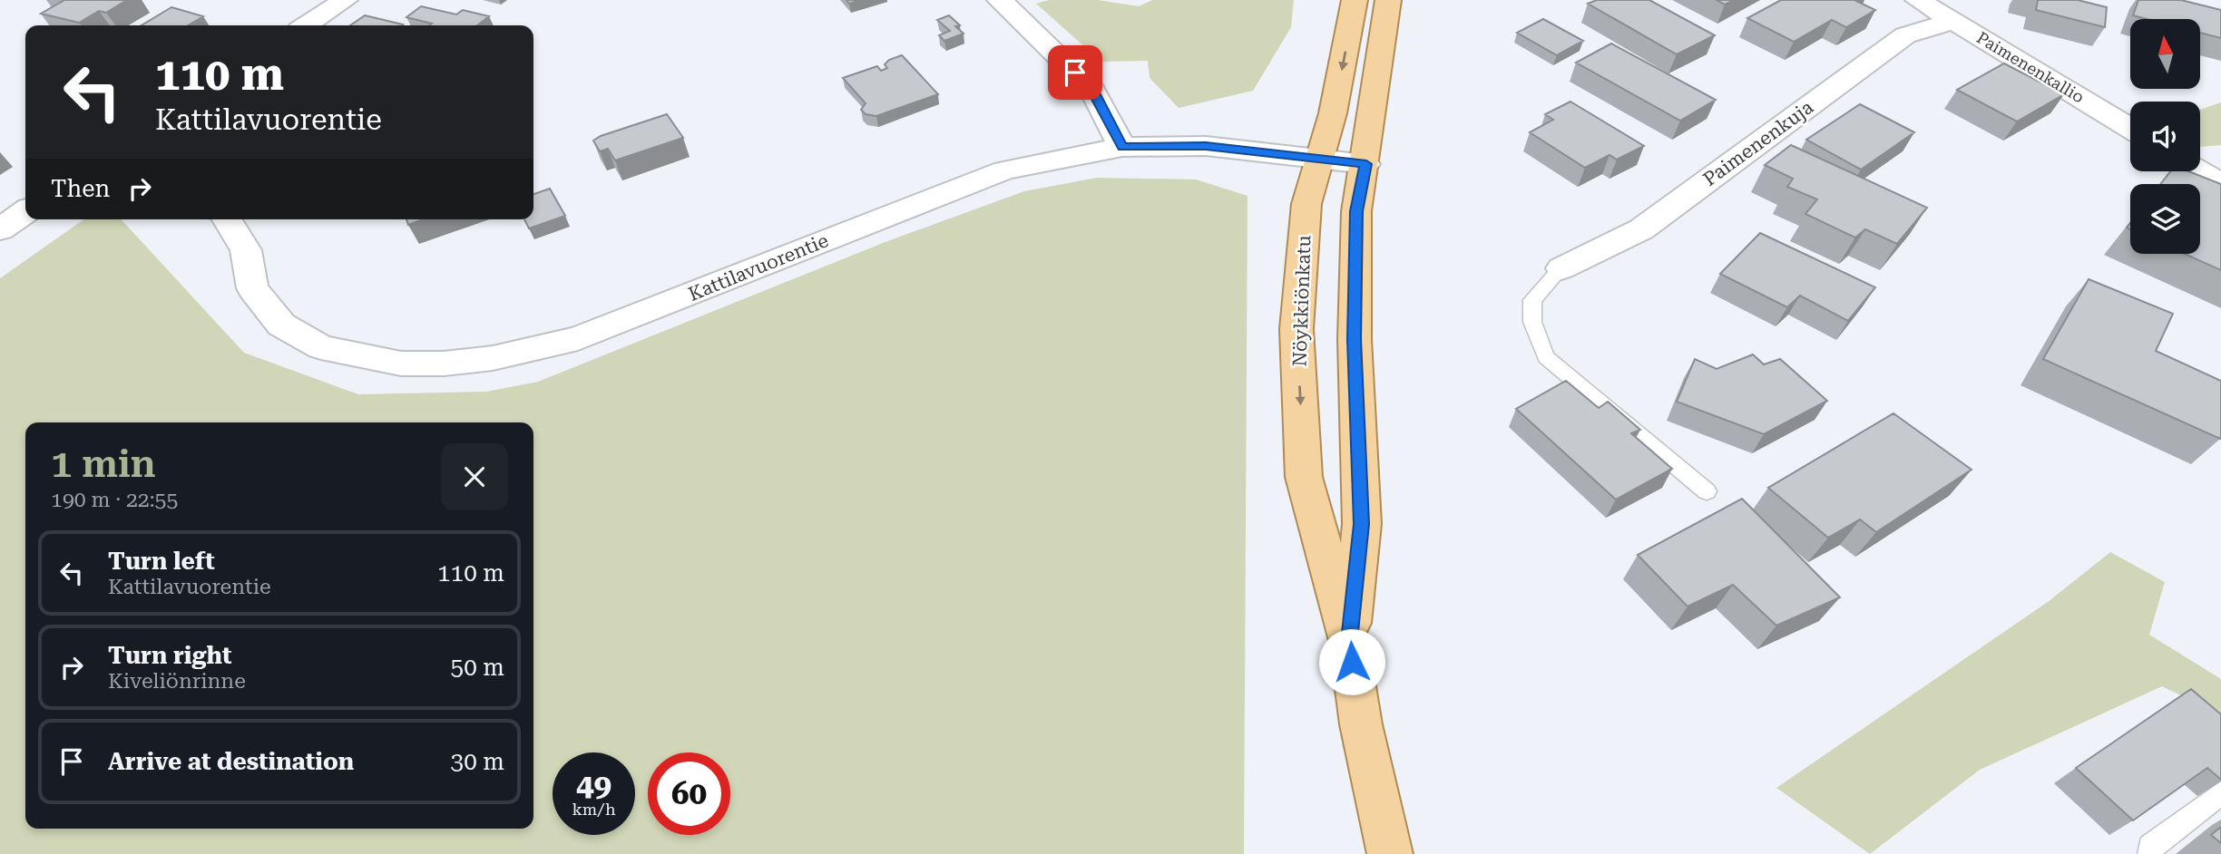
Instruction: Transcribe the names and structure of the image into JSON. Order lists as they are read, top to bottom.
{
  "streets": {
    "main road": ["Nöykkiönkatu"],
    "street": ["Paimenenkallio", "Paimenenkuja", "Kattilavuorentie"]
  },
  "crossings": [
    ["Paimenenkallio", "Paimenenkuja"],
    ["Kattilavuorentie", "Nöykkiönkatu"]
  ],
  "north": "top",
  "page": {
    "turn": ["110 m", "Kattilavuorentie"],
    "then": "Then",
    "heading": ["1 min", "190 m · 22:55"],
    "list": [
      {
        "name": "Turn left",
        "note": "Kattilavuorentie",
        "value": "110 m"
      },
      {
        "name": "Turn right",
        "note": "Kiveliönrinne",
        "value": "50 m"
      },
      {
        "name": "Arrive at destination",
        "value": "30 m"
      }
    ],
    "speed": "49 km/h",
    "limit": "60"
  }
}
